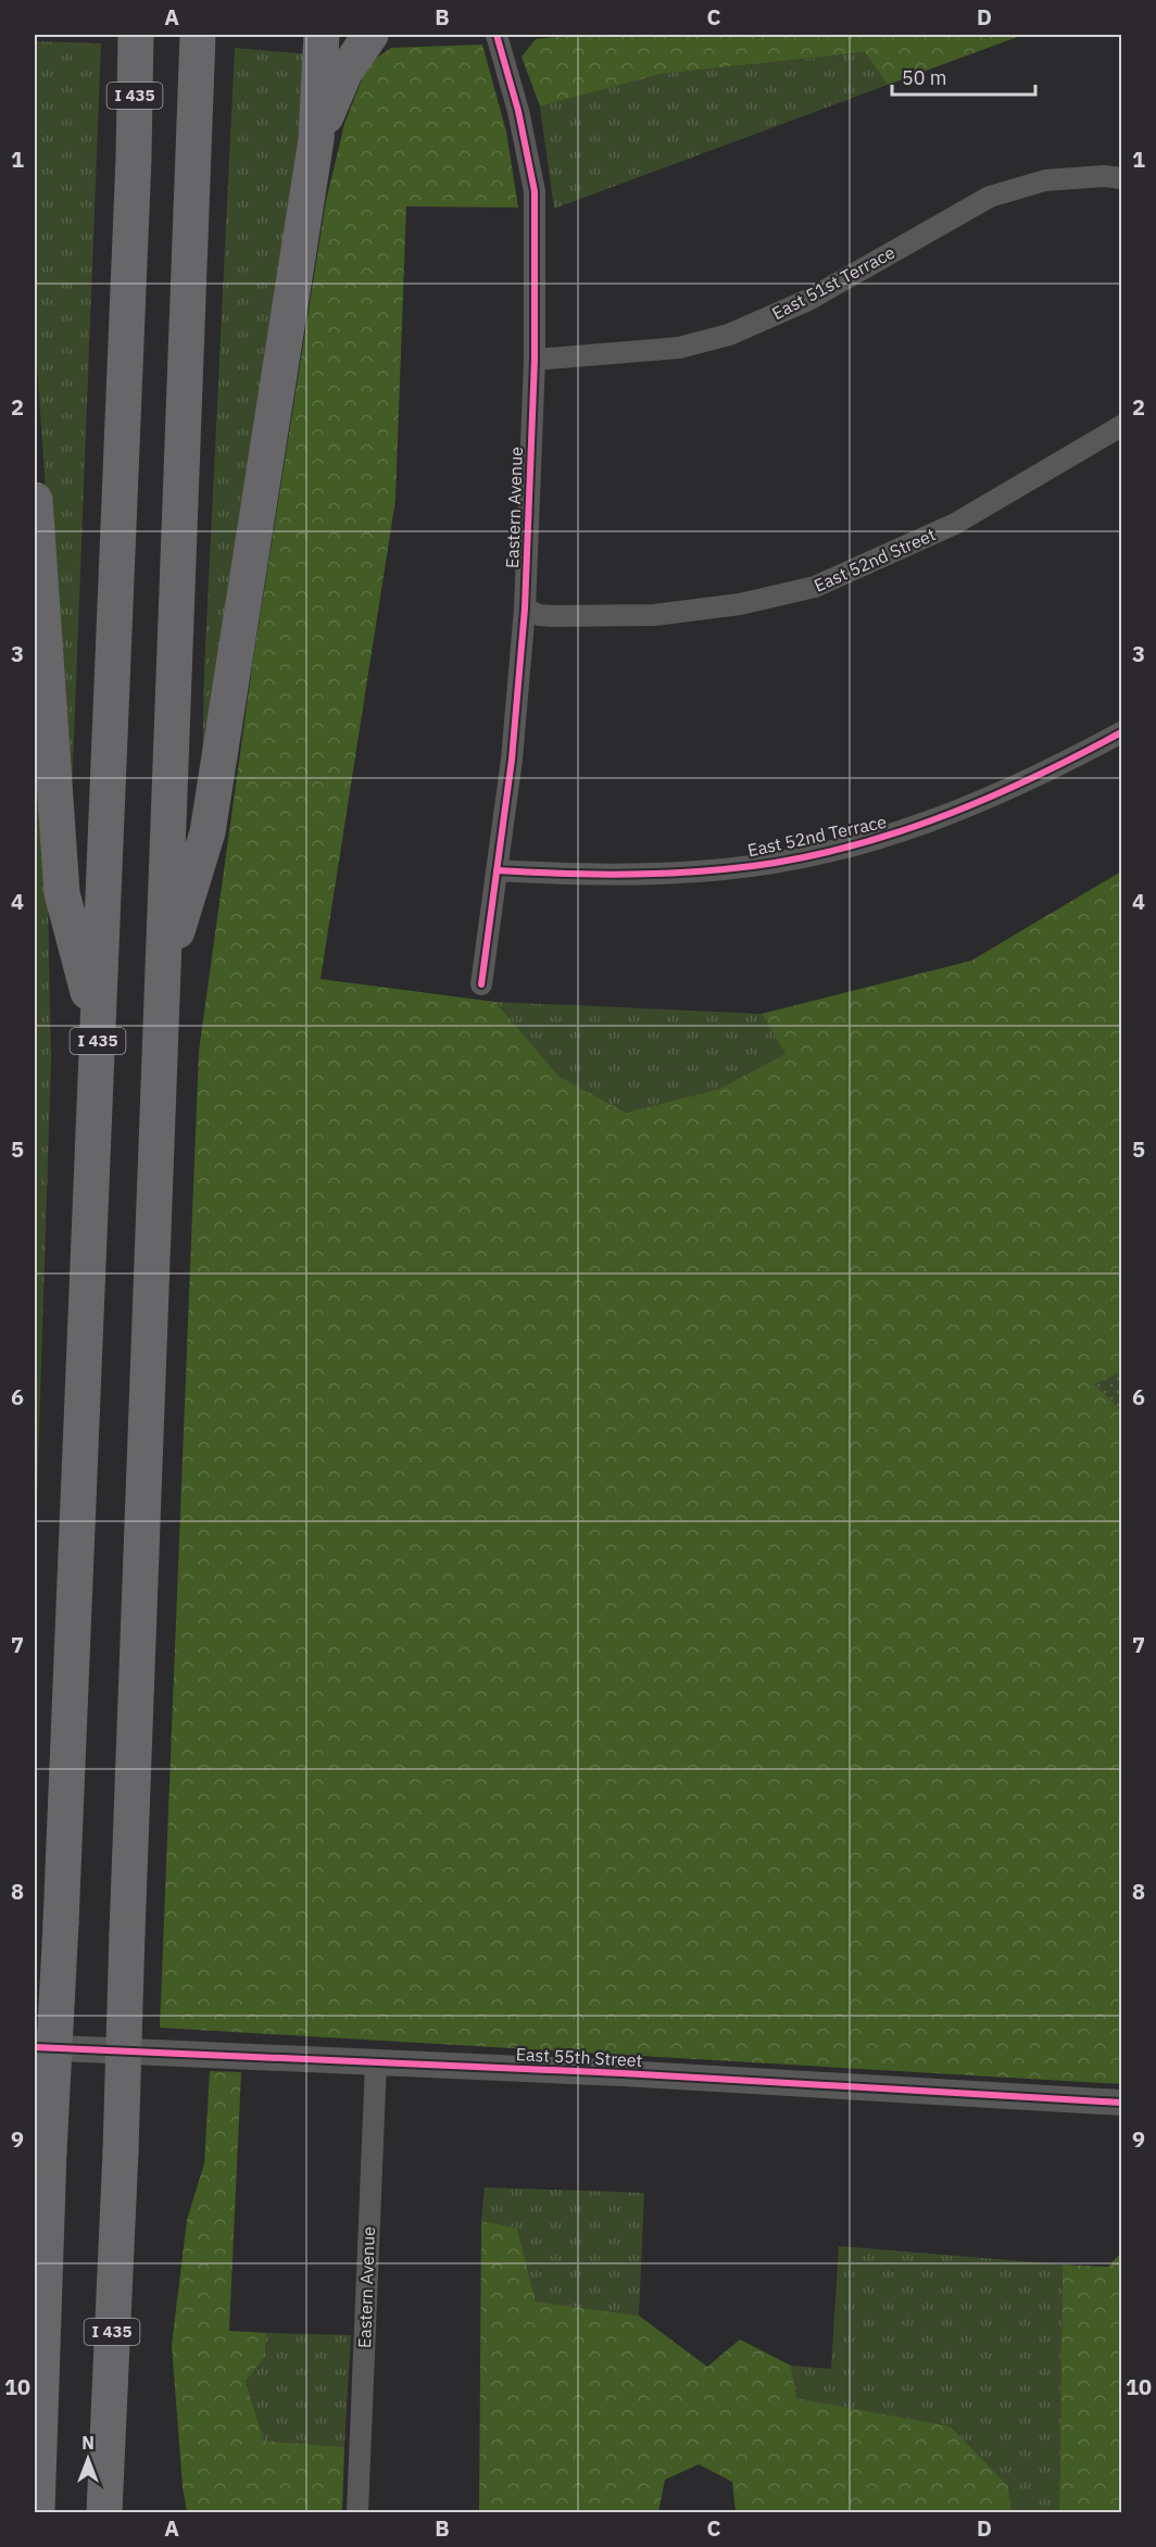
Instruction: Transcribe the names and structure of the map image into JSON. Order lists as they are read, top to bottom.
{
  "streets": {
    "highway": ["I 435"],
    "street": [
      "East 51st Terrace",
      "Eastern Avenue",
      "East 52nd Street",
      "East 52nd Terrace",
      "East 55th Street"
    ]
  },
  "crossings": [
    ["East 51st Terrace", "Eastern Avenue"],
    ["Eastern Avenue", "East 52nd Street"],
    ["Eastern Avenue", "East 52nd Terrace"],
    ["Eastern Avenue", "East 55th Street"]
  ],
  "scale_bar": "50 m",
  "north": "top",
  "grid": {
    "columns": [
      "A",
      "B",
      "C",
      "D"
    ],
    "rows": [
      "1",
      "2",
      "3",
      "4",
      "5",
      "6",
      "7",
      "8",
      "9",
      "10"
    ]
  }
}
